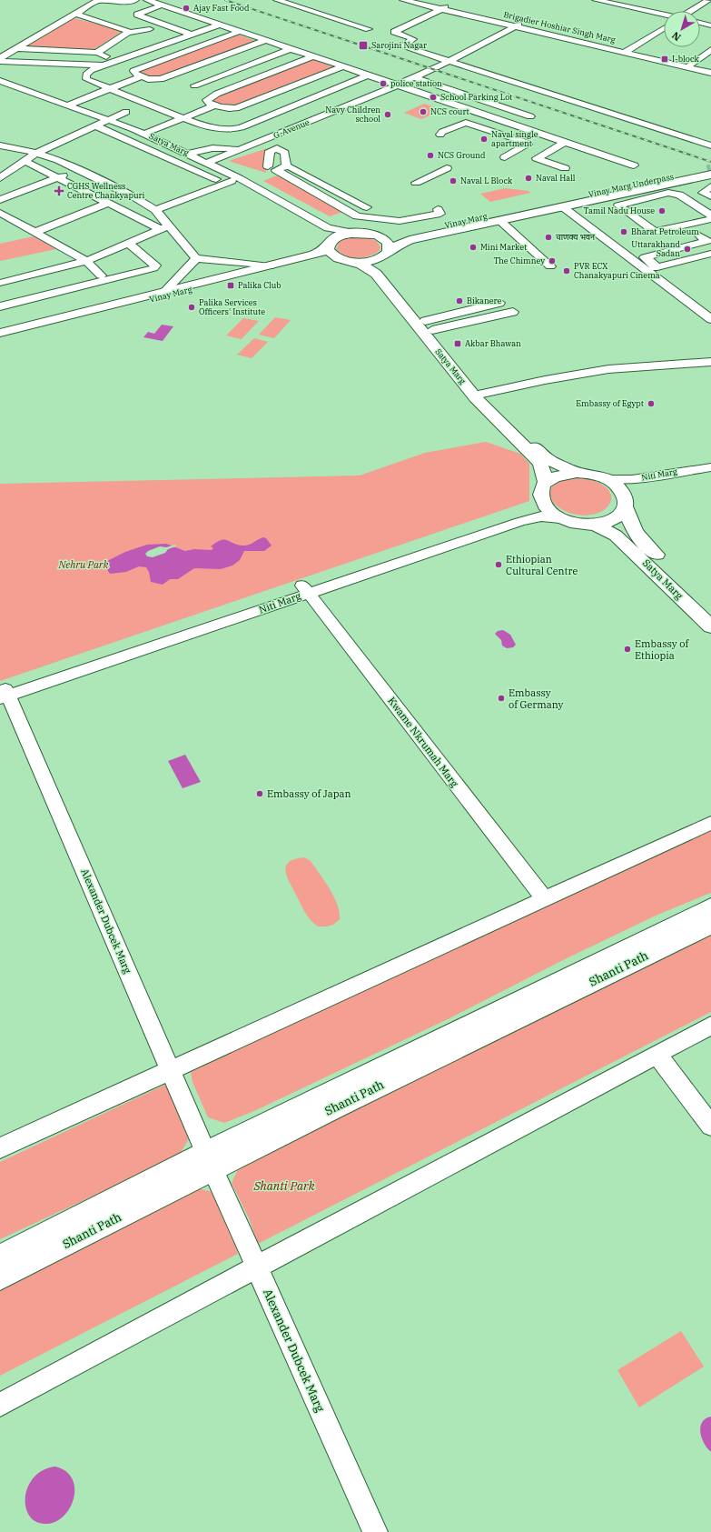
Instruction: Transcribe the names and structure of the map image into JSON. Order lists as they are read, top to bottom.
{
  "streets": {
    "main road": [
      "Satya Marg",
      "Vinay Marg Underpass",
      "Vinay Marg",
      "Shanti Path"
    ],
    "street": [
      "Brigadier Hoshiar Singh Marg",
      "G-Avenue",
      "Niti Marg",
      "Kwame Nkrumah Marg",
      "Alexander Dubcek Marg"
    ]
  },
  "crossings": [
    ["Brigadier Hoshiar Singh Marg", "G-Avenue"],
    ["G-Avenue", "Satya Marg"],
    ["Satya Marg", "Vinay Marg"],
    ["Satya Marg", "Niti Marg"],
    ["Vinay Marg Underpass", "Vinay Marg"],
    ["Niti Marg", "Kwame Nkrumah Marg"],
    ["Niti Marg", "Alexander Dubcek Marg"],
    ["Alexander Dubcek Marg", "Shanti Path"]
  ],
  "parks": ["Nehru Park", "Shanti Park"],
  "places": {
    "other": [
      "Ajay Fast Food",
      "police station",
      "School Parking Lot",
      "NCS court",
      "Navy Children school",
      "Naval single apartment",
      "NCS Ground",
      "Naval Hall",
      "Naval L Block",
      "Tamil Nadu House",
      "Bharat Petroleum",
      "चाणक्य भवन",
      "Mini Market",
      "Uttarakhand Sadan",
      "The Chimney",
      "PVR ECX Chanakyapuri Cinema",
      "Bikanere",
      "Palika Services Officers' Institute",
      "Embassy of Egypt",
      "Ethiopian Cultural Centre",
      "Embassy of Ethiopia",
      "Embassy of Germany",
      "Embassy of Japan"
    ],
    "transit": [
      "Sarojini Nagar",
      "I-block",
      "Palika Club",
      "Akbar Bhawan"
    ],
    "health": ["CGHS Wellness Centre Chankyapuri"]
  },
  "north": "bottom left"
}
